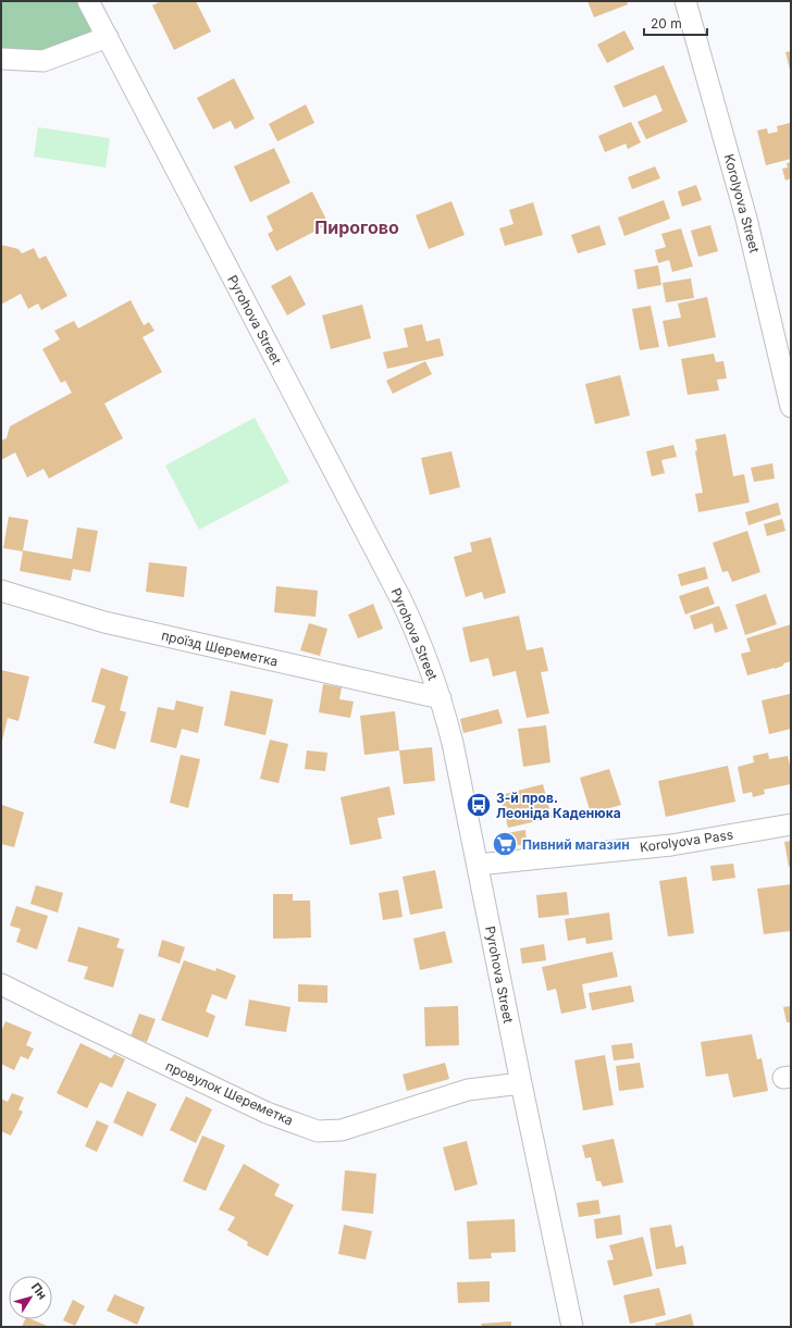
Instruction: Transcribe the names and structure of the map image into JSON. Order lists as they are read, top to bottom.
{
  "streets": {
    "street": [
      "Korolyova Street",
      "Pyrohova Street",
      "проїзд Шереметка",
      "Korolyova Pass",
      "провулок Шереметка"
    ]
  },
  "crossings": [
    ["Pyrohova Street", "проїзд Шереметка"],
    ["Pyrohova Street", "Korolyova Pass"],
    ["Pyrohova Street", "провулок Шереметка"]
  ],
  "districts": ["Пирогово"],
  "places": {
    "bus stop": ["3-й пров. Леоніда Каденюка"],
    "supermarket": ["Пивний магазин"]
  },
  "scale_bar": "20 m",
  "north": "top right"
}
